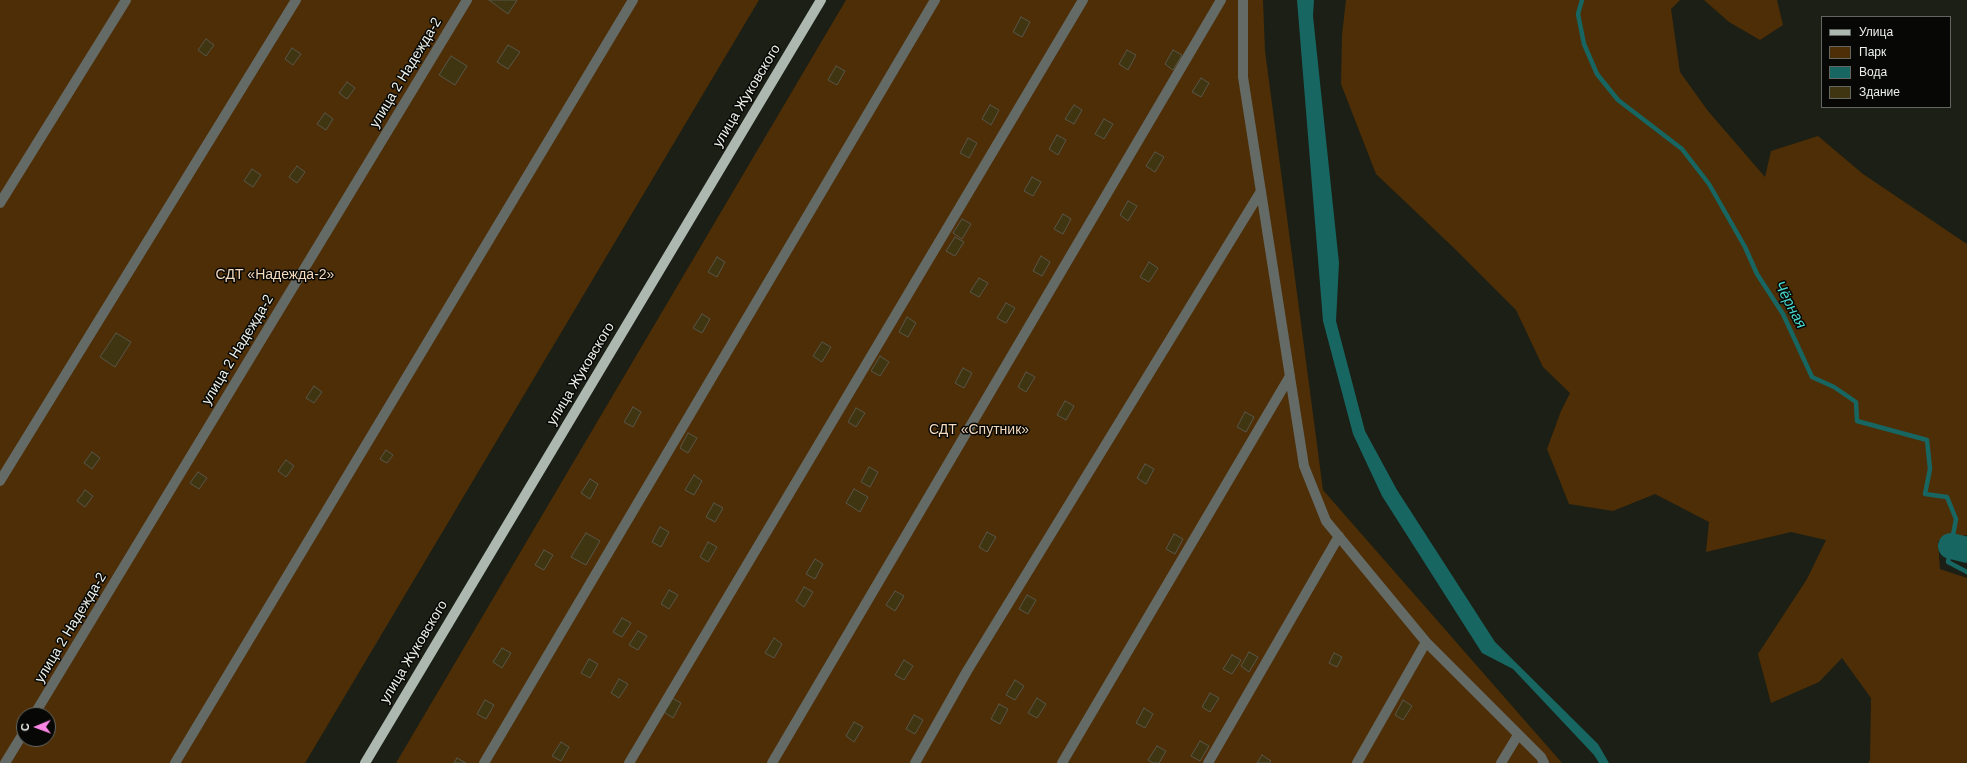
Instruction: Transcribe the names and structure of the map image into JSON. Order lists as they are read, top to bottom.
{
  "streets": {
    "main road": ["улица Жуковского"],
    "lane": ["улица 2 Надежда-2"]
  },
  "water": ["Чёрная"],
  "parks": ["СДТ «Надежда-2»", "СДТ «Спутник»"],
  "legend": [
    "Улица",
    "Парк",
    "Вода",
    "Здание"
  ],
  "north": "left"
}
